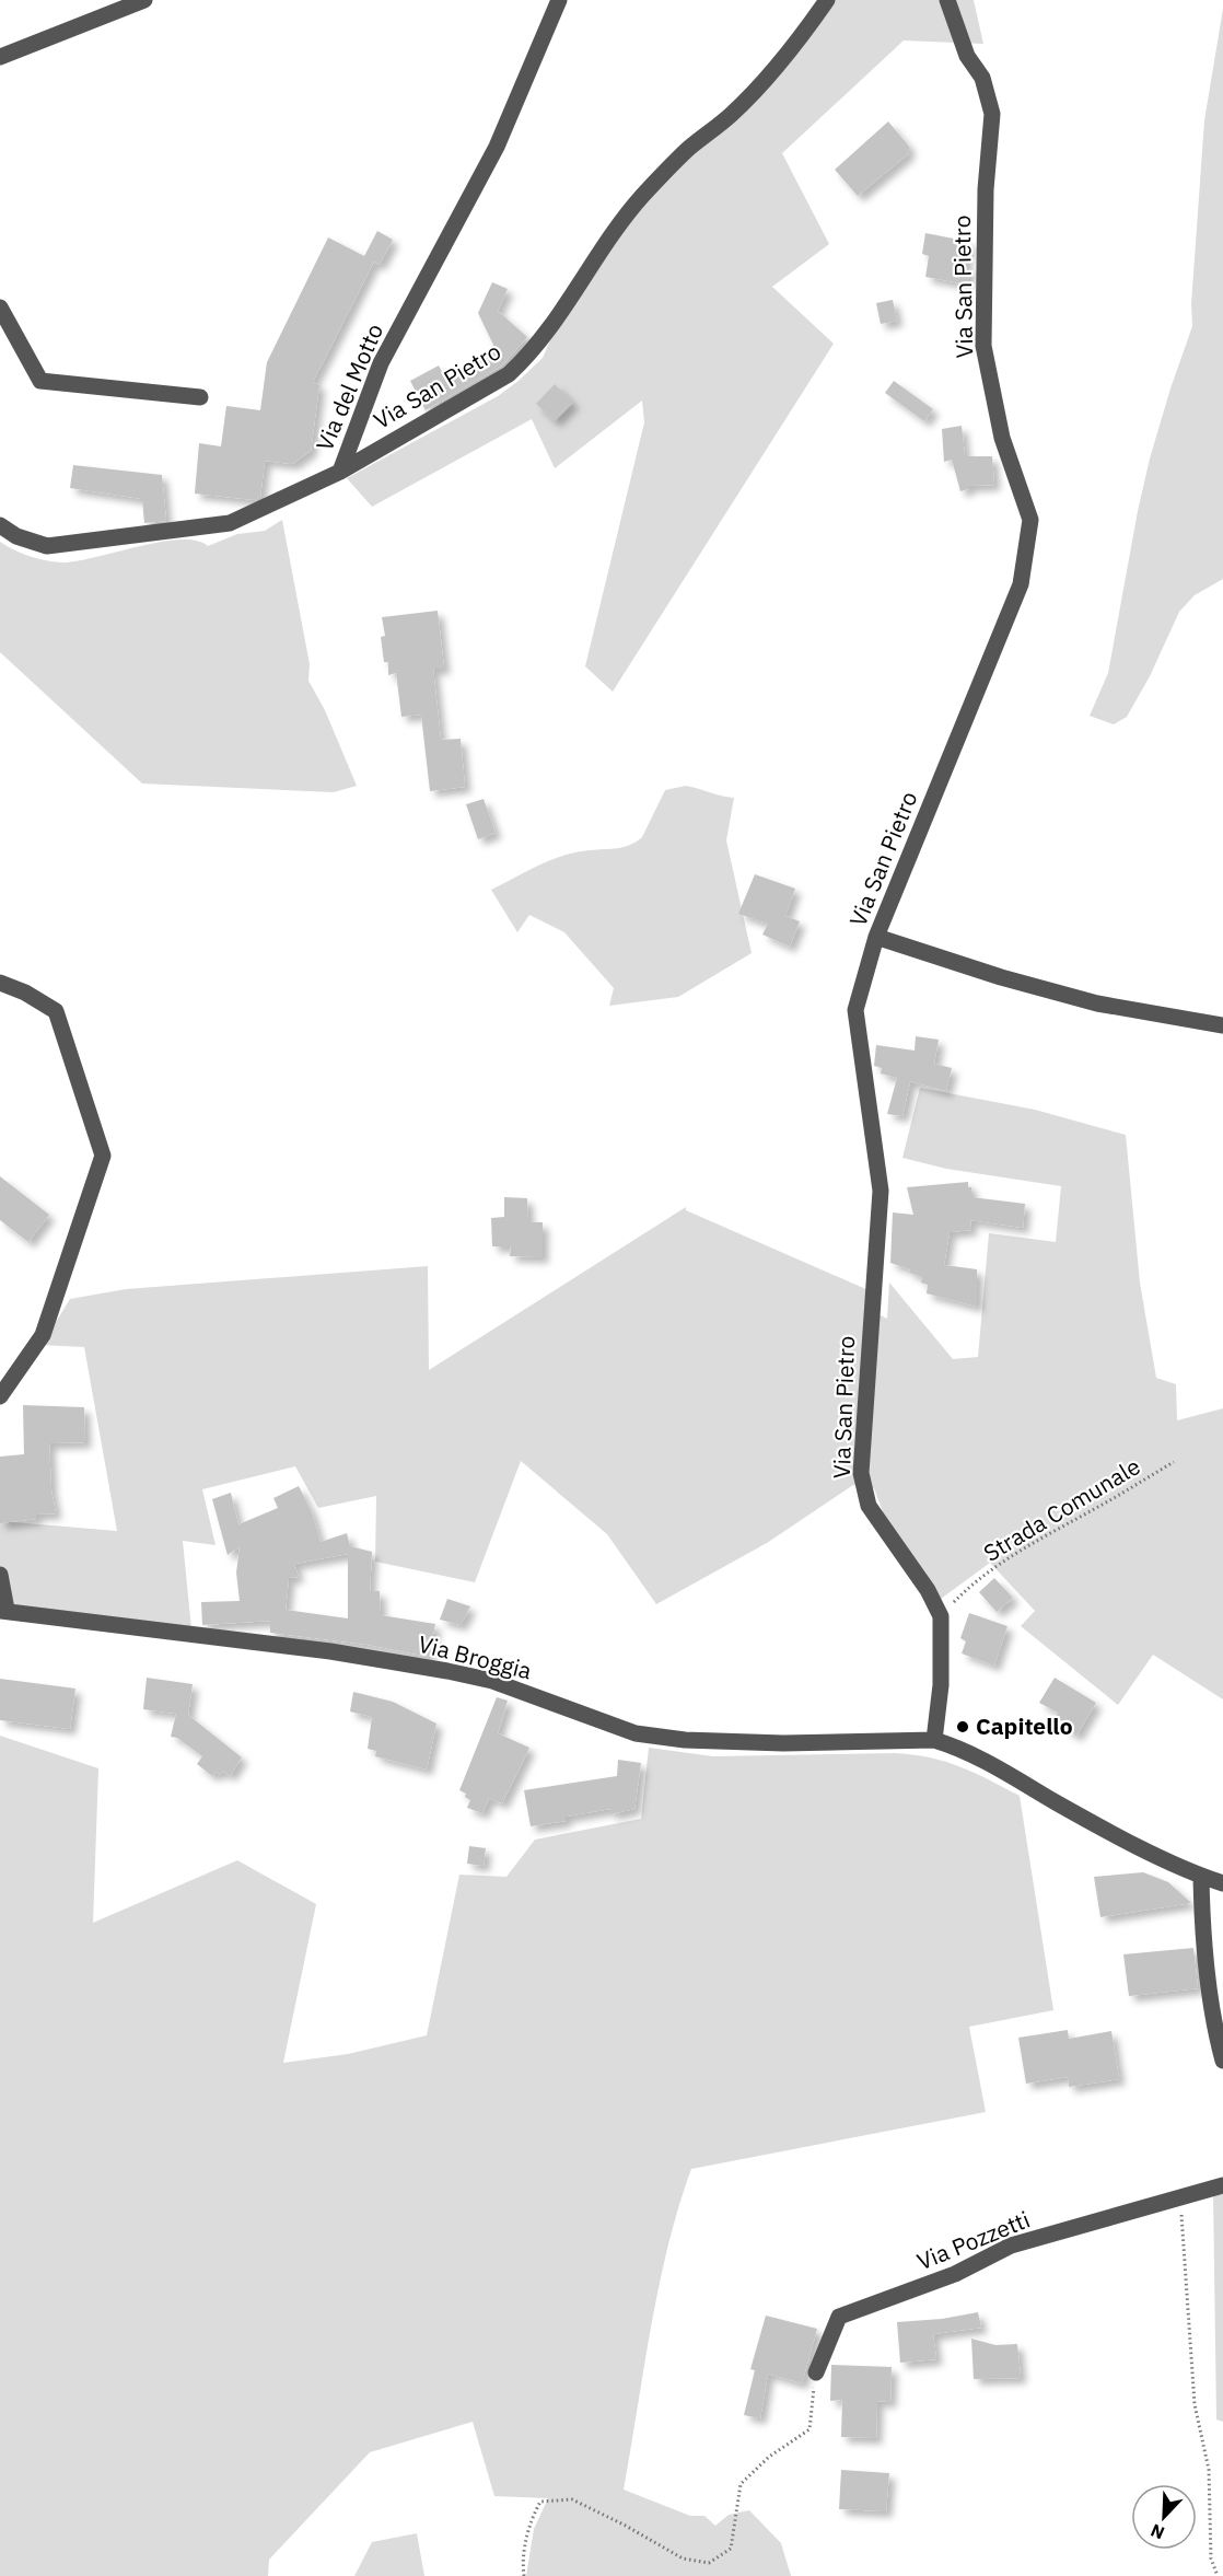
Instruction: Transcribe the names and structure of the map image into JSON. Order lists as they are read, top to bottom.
{
  "streets": {
    "street": [
      "Via San Pietro",
      "Via del Motto",
      "Via Broggia",
      "Via Pozzetti"
    ],
    "path": ["Strada Comunale"]
  },
  "crossings": [
    ["Via San Pietro", "Via del Motto"],
    ["Via San Pietro", "Strada Comunale"],
    ["Via San Pietro", "Via Broggia"]
  ],
  "places": ["Capitello"],
  "north": "bottom left"
}
